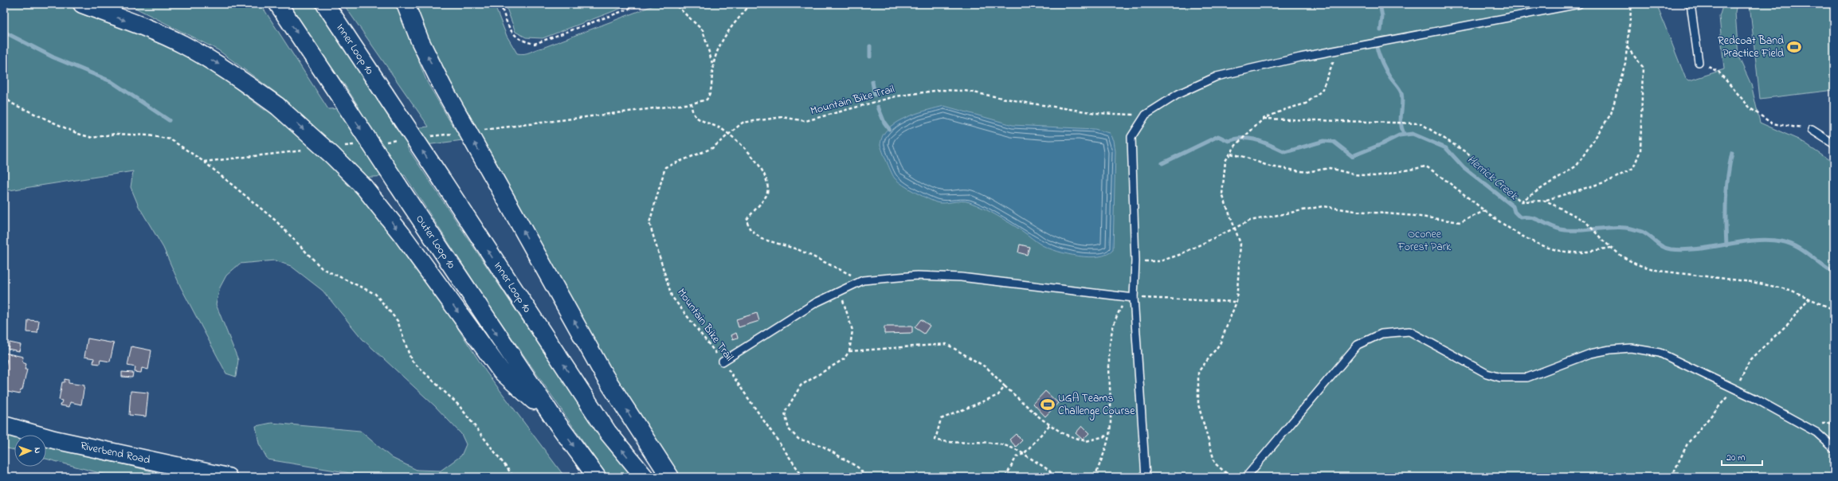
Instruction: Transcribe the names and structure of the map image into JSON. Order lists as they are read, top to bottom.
{
  "streets": {
    "main road": ["Inner Loop 10", "Outer Loop 10", "Riverbend Road"],
    "path": ["Mountain Bike Trail"]
  },
  "water": ["Herrick Creek"],
  "parks": ["Oconee Forest Park"],
  "places": {
    "sports": ["Redcoat Band Practice Field", "UGA Teams Challenge Course"]
  },
  "scale_bar": "20 m",
  "north": "right"
}
